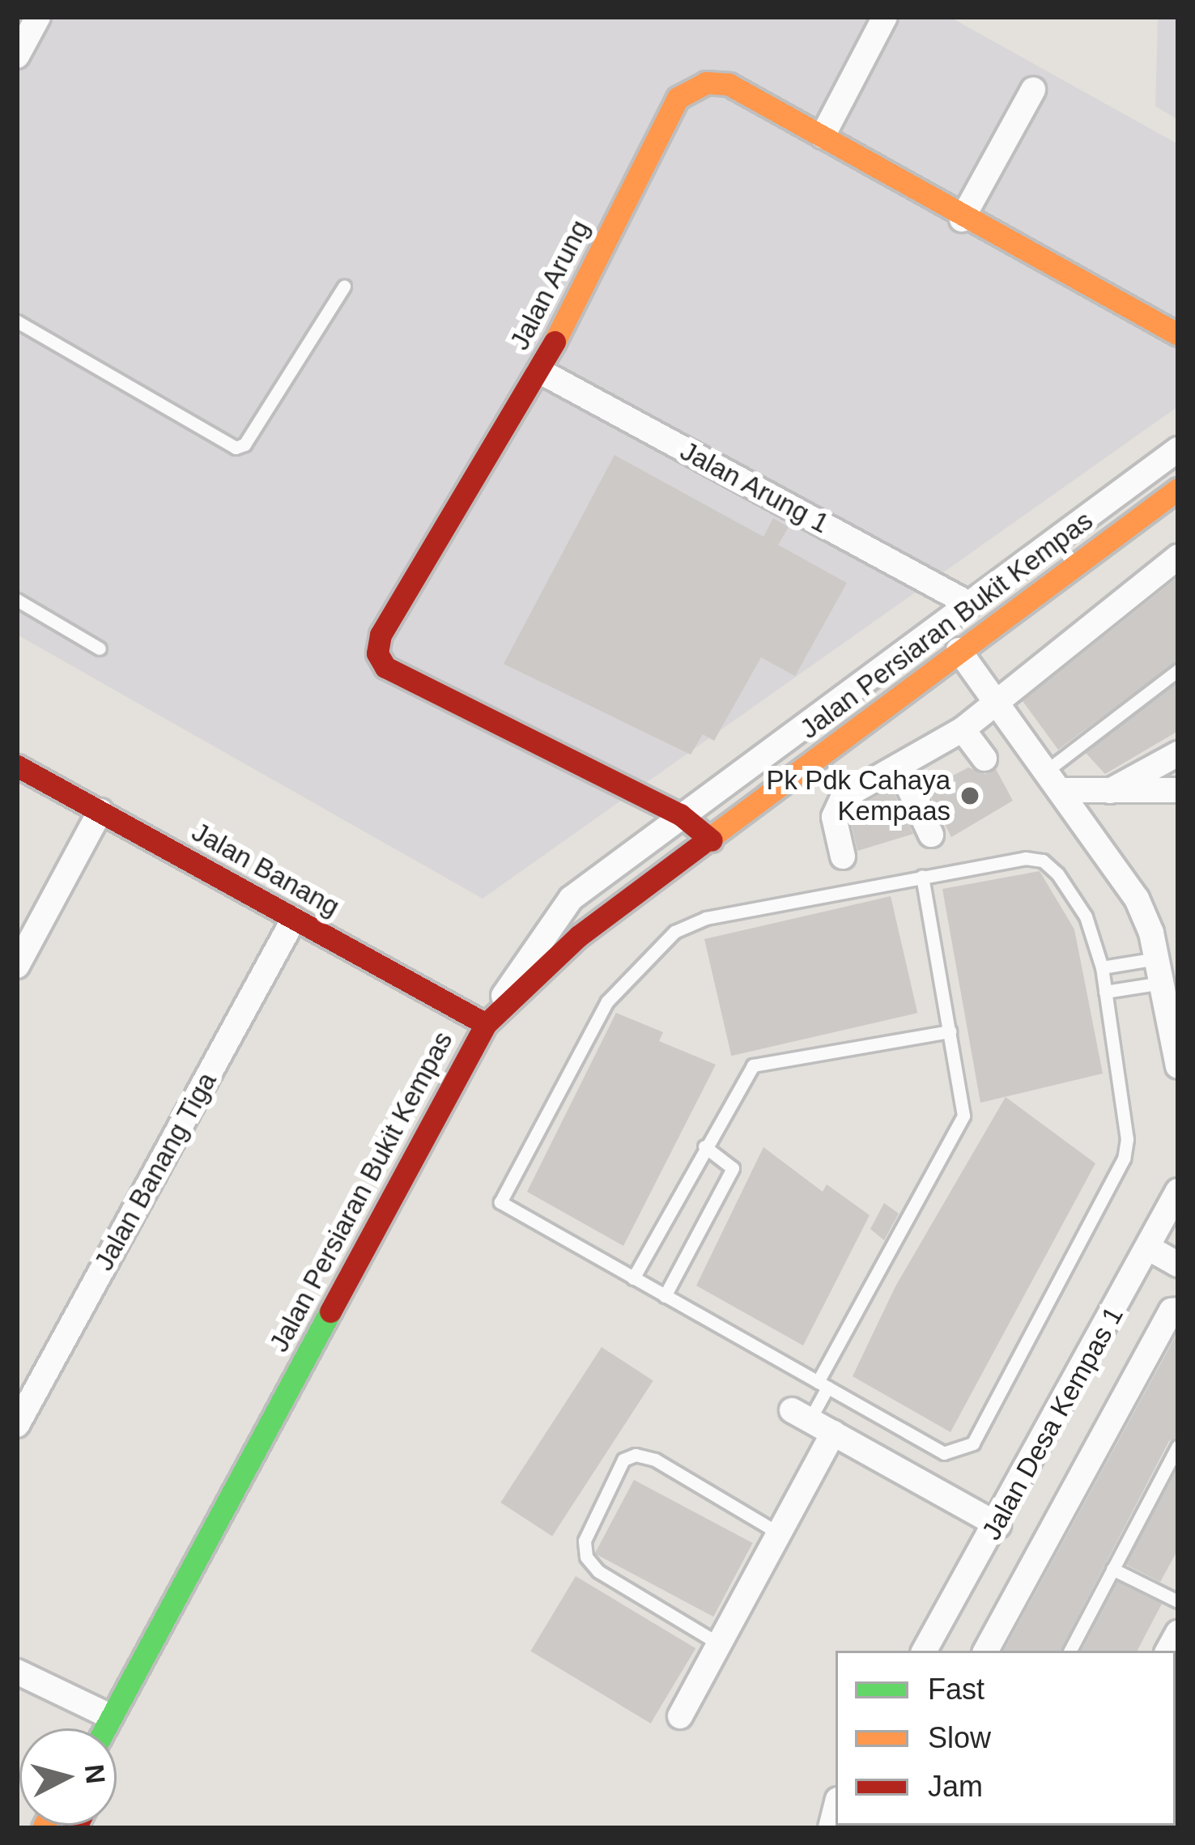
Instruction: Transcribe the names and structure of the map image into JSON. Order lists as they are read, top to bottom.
{
  "streets": {
    "street": [
      "Jalan Arung",
      "Jalan Arung 1",
      "Jalan Persiaran Bukit Kempas",
      "Jalan Banang",
      "Jalan Banang Tiga",
      "Jalan Desa Kempas 1"
    ]
  },
  "crossings": [
    ["Jalan Arung", "Jalan Arung 1"],
    ["Jalan Arung", "Jalan Persiaran Bukit Kempas"],
    ["Jalan Persiaran Bukit Kempas", "Jalan Banang"],
    ["Jalan Banang", "Jalan Banang Tiga"]
  ],
  "places": ["Pk Pdk Cahaya Kempaas"],
  "legend": ["Fast", "Slow", "Jam"],
  "north": "right"
}
